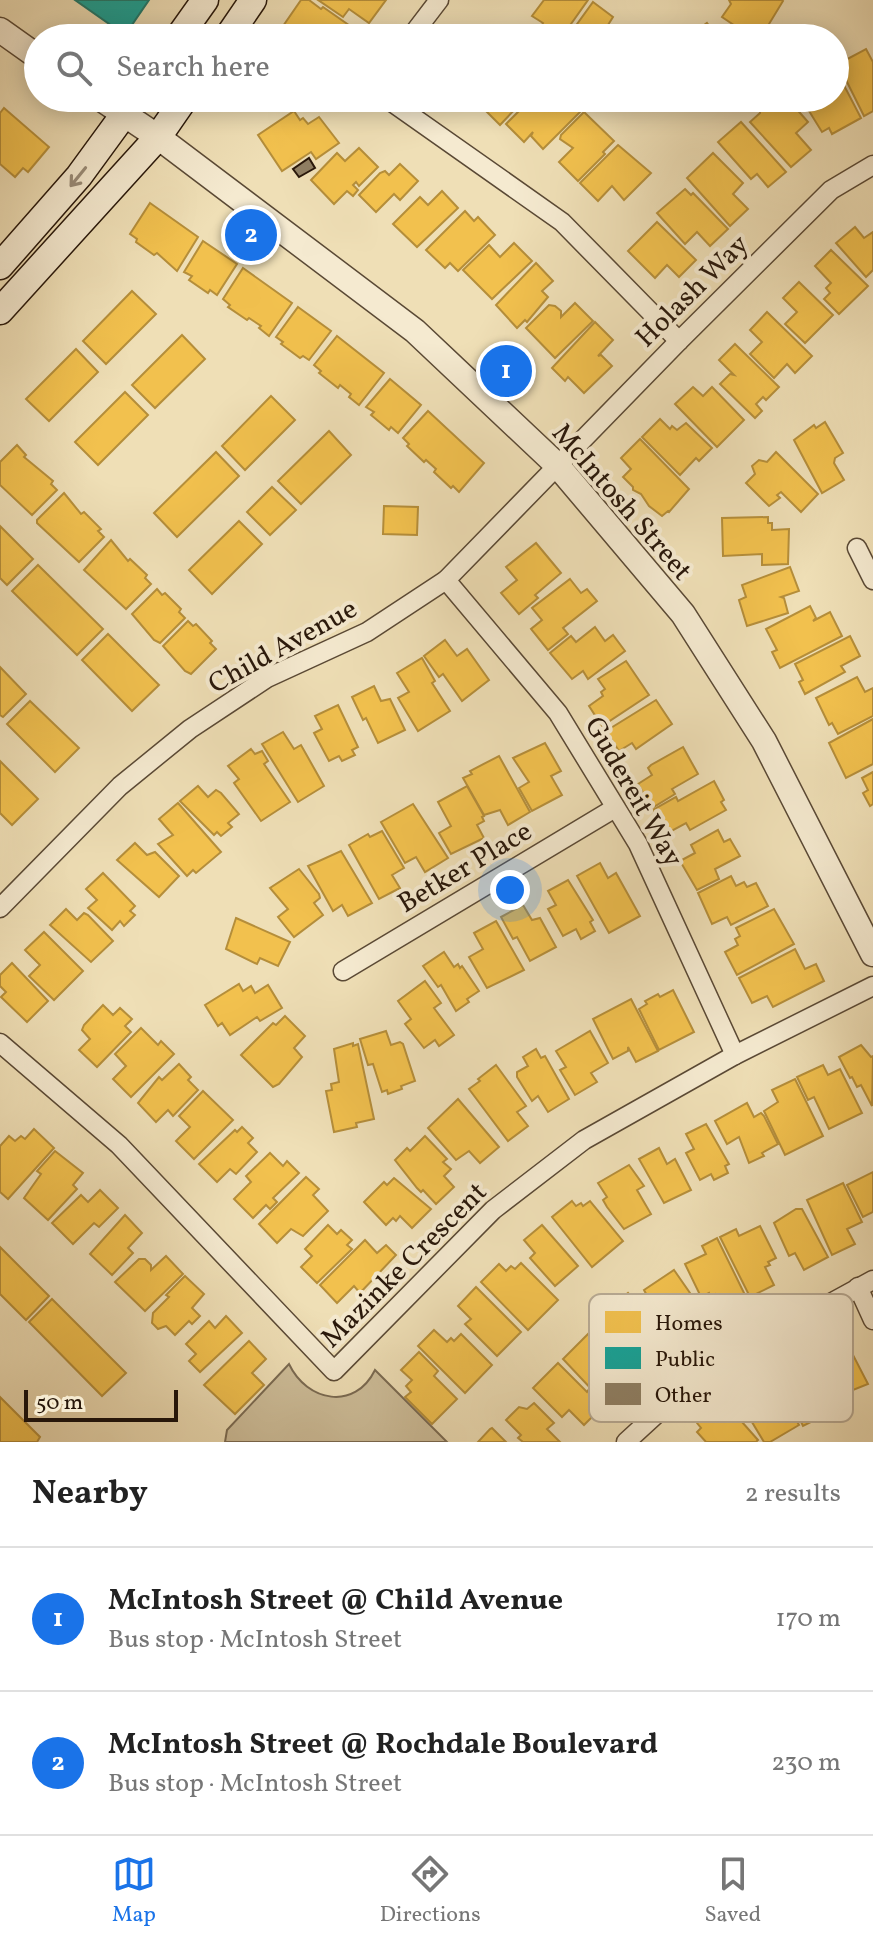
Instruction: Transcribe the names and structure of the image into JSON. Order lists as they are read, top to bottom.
{
  "streets": {
    "street": [
      "Holash Way",
      "McIntosh Street",
      "Child Avenue",
      "Gudereit Way",
      "Betker Place",
      "Mazinke Crescent"
    ]
  },
  "crossings": [
    ["Holash Way", "McIntosh Street"],
    ["Holash Way", "Child Avenue"],
    ["McIntosh Street", "Child Avenue"],
    ["Child Avenue", "Gudereit Way"],
    ["Gudereit Way", "Betker Place"],
    ["Gudereit Way", "Mazinke Crescent"]
  ],
  "legend": ["Homes", "Public", "Other"],
  "scale_bar": "50 m",
  "page": {
    "search": "Search here",
    "pins": ["2", "1"],
    "scale": "50 m",
    "heading": ["Nearby", "2 results"],
    "list": [
      {
        "mark": "1",
        "name": "McIntosh Street @ Child Avenue",
        "note": "Bus stop · McIntosh Street",
        "value": "170 m"
      },
      {
        "mark": "2",
        "name": "McIntosh Street @ Rochdale Boulevard",
        "note": "Bus stop · McIntosh Street",
        "value": "230 m"
      }
    ],
    "nav": ["Map", "Directions", "Saved"]
  }
}
